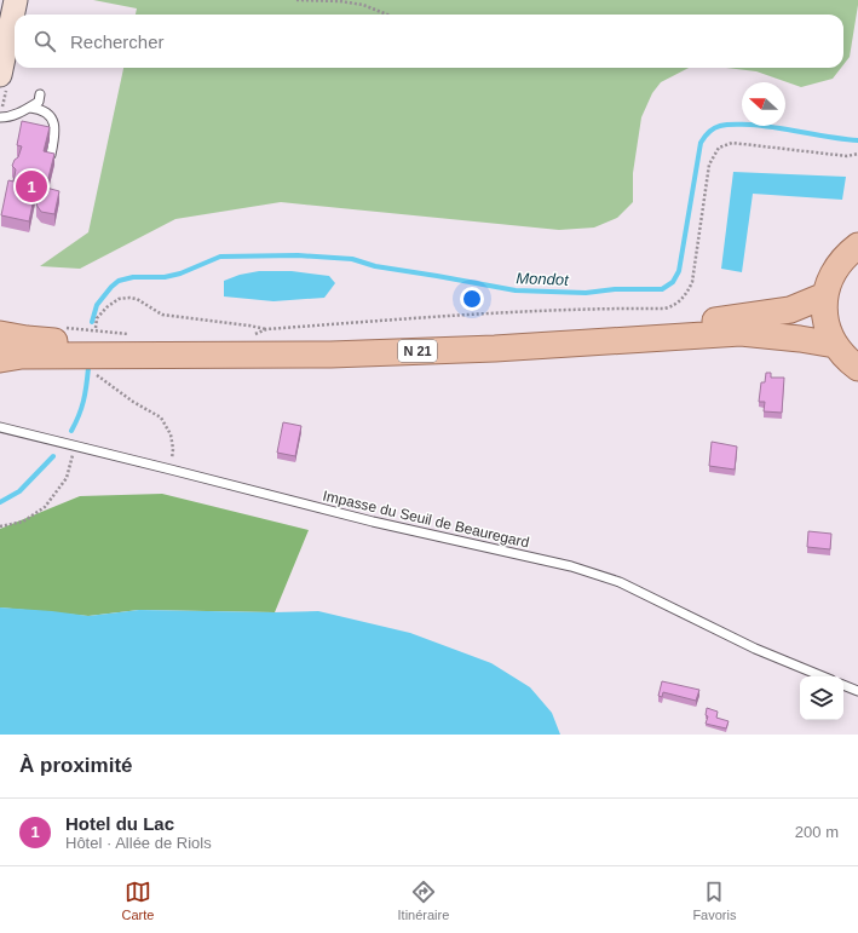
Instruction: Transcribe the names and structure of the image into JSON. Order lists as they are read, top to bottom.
{
  "streets": {
    "main road": ["N 21"],
    "lane": ["Impasse du Seuil de Beauregard"]
  },
  "water": ["Mondot"],
  "north": "left",
  "page": {
    "search": "Rechercher",
    "pins": "1",
    "heading": "À proximité",
    "list": [
      {
        "mark": "1",
        "name": "Hotel du Lac",
        "note": "Hôtel · Allée de Riols",
        "value": "200 m"
      }
    ],
    "nav": ["Carte", "Itinéraire", "Favoris"]
  }
}
